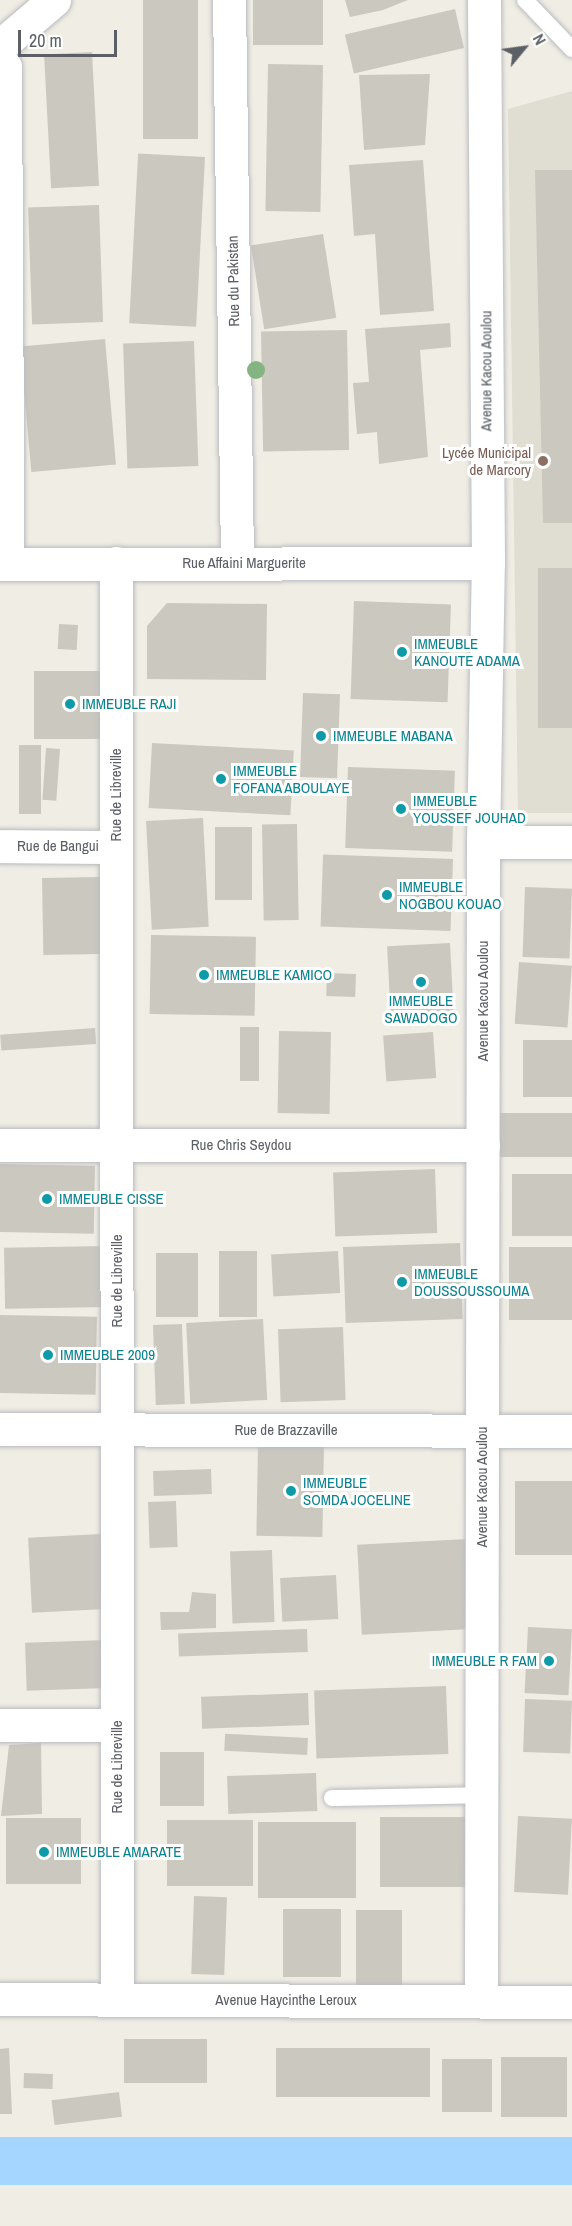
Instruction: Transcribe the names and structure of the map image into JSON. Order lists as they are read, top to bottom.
{
  "streets": {
    "street": [
      "Rue du Pakistan",
      "Avenue Kacou Aoulou",
      "Rue Affaini Marguerite",
      "Rue de Libreville",
      "Rue de Bangui",
      "Rue Chris Seydou",
      "Rue de Brazzaville",
      "Avenue Haycinthe Leroux"
    ]
  },
  "crossings": [
    ["Rue du Pakistan", "Rue Affaini Marguerite"],
    ["Avenue Kacou Aoulou", "Rue Affaini Marguerite"],
    ["Avenue Kacou Aoulou", "Rue Chris Seydou"],
    ["Avenue Kacou Aoulou", "Rue de Brazzaville"],
    ["Avenue Kacou Aoulou", "Avenue Haycinthe Leroux"],
    ["Rue Affaini Marguerite", "Rue de Libreville"],
    ["Rue de Libreville", "Rue de Bangui"],
    ["Rue de Libreville", "Rue Chris Seydou"],
    ["Rue de Libreville", "Rue de Brazzaville"],
    ["Rue de Libreville", "Avenue Haycinthe Leroux"]
  ],
  "places": [
    "Lycée Municipal de Marcory",
    "IMMEUBLE KANOUTE ADAMA",
    "IMMEUBLE RAJI",
    "IMMEUBLE MABANA",
    "IMMEUBLE FOFANA ABOULAYE",
    "IMMEUBLE YOUSSEF JOUHAD",
    "IMMEUBLE NOGBOU KOUAO",
    "IMMEUBLE KAMICO",
    "IMMEUBLE SAWADOGO",
    "IMMEUBLE CISSE",
    "IMMEUBLE DOUSSOUSSOUMA",
    "IMMEUBLE 2009",
    "IMMEUBLE SOMDA JOCELINE",
    "IMMEUBLE R FAM",
    "IMMEUBLE AMARATE"
  ],
  "scale_bar": "20 m",
  "north": "top right"
}
